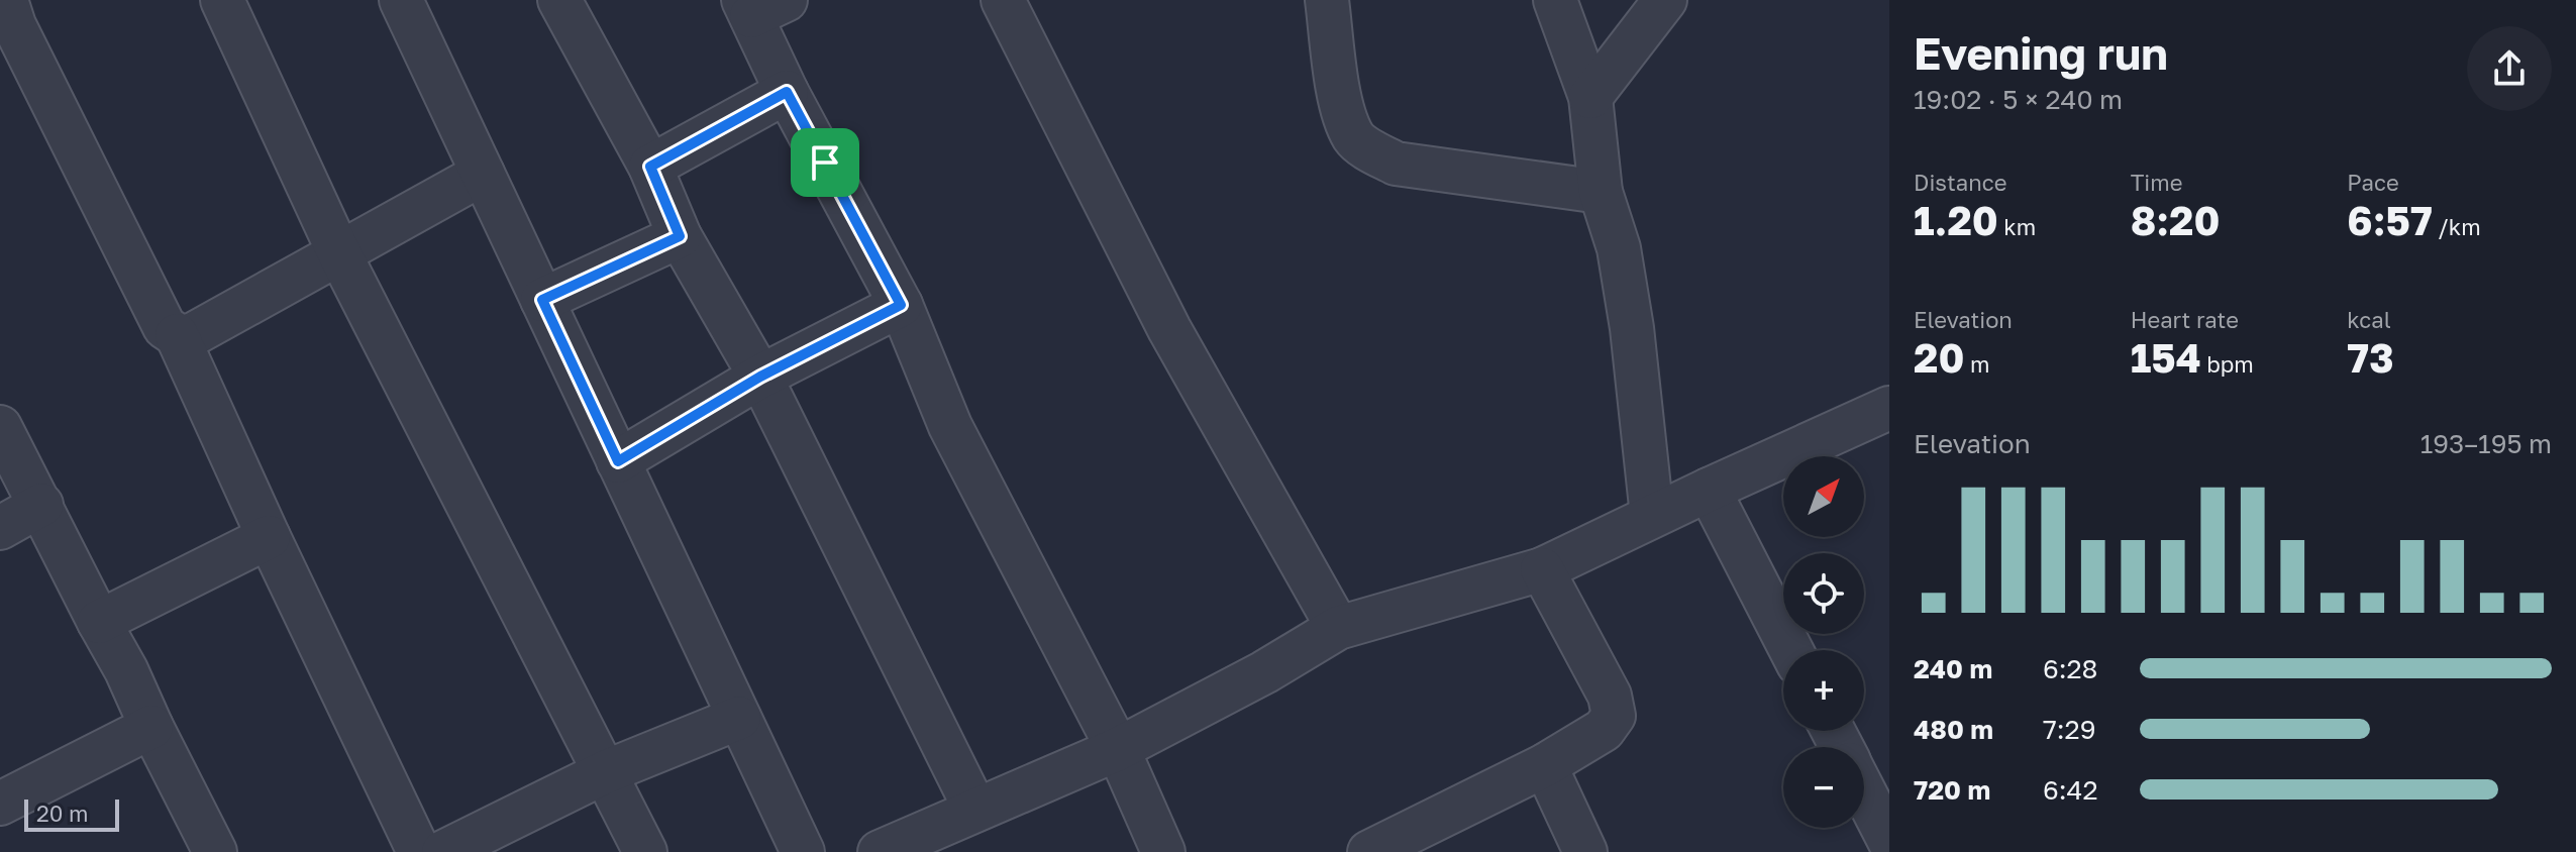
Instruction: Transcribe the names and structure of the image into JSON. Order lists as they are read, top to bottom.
{
  "scale_bar": "20 m",
  "north": "top right",
  "page": {
    "heading": ["Evening run", "19:02 · 5 × 240 m"],
    "stats": [
      ["Distance", "1.20 km"],
      ["Time", "8:20"],
      ["Pace", "6:57 /km"],
      ["Elevation", "20 m"],
      ["Heart rate", "154 bpm"],
      ["kcal", "73"]
    ],
    "chart": ["Elevation", "193–195 m"],
    "map_buttons": ["+", "−"],
    "list": [
      {
        "name": "240 m",
        "note": "6:28"
      },
      {
        "name": "480 m",
        "note": "7:29"
      },
      {
        "name": "720 m",
        "note": "6:42"
      }
    ],
    "scale": "20 m"
  }
}
